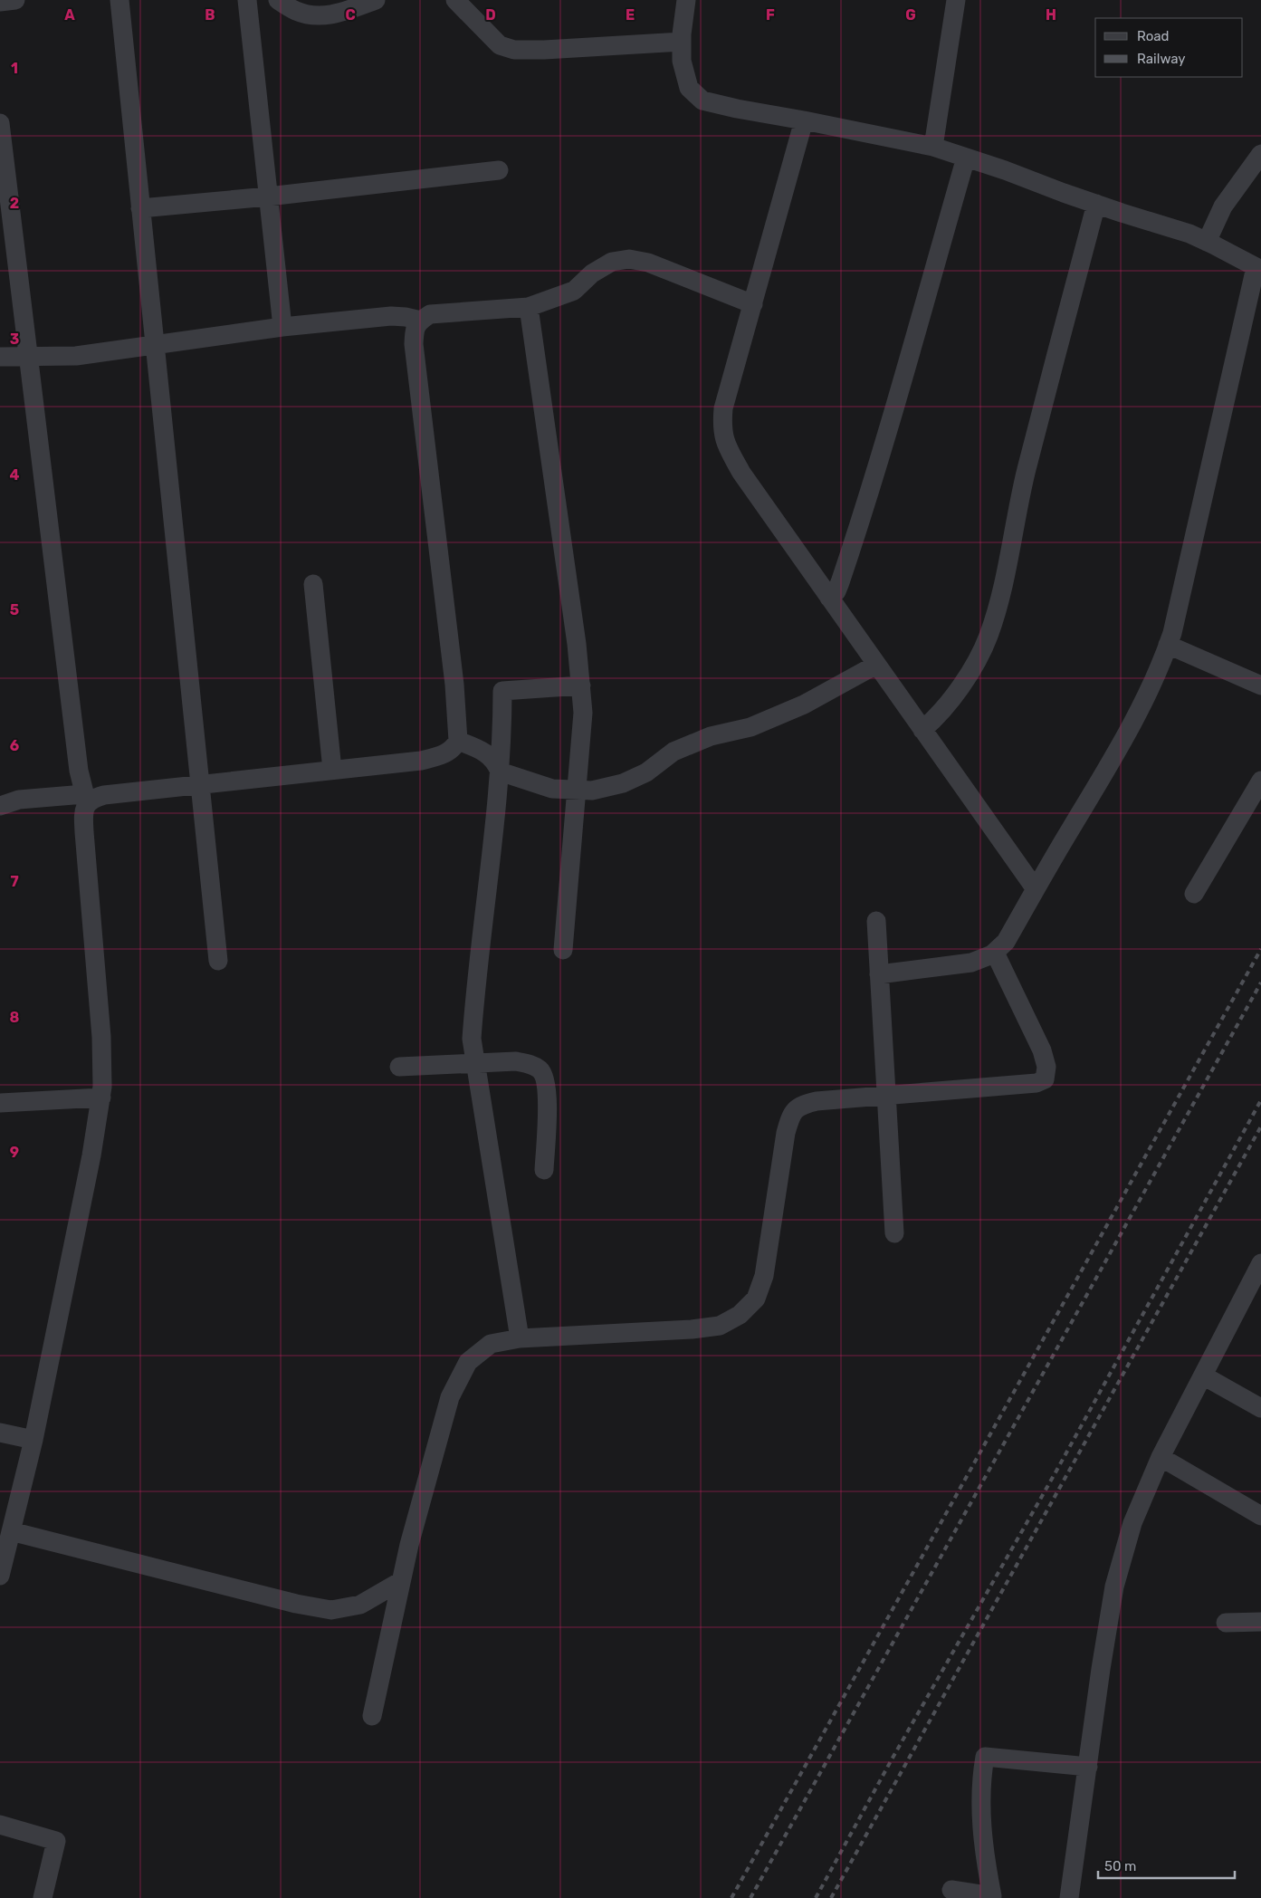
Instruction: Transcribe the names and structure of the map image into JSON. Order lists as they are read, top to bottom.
{
  "legend": ["Road", "Railway"],
  "scale_bar": "50 m",
  "grid": {
    "columns": [
      "A",
      "B",
      "C",
      "D",
      "E",
      "F",
      "G",
      "H"
    ],
    "rows": [
      "1",
      "2",
      "3",
      "4",
      "5",
      "6",
      "7",
      "8",
      "9"
    ]
  }
}
